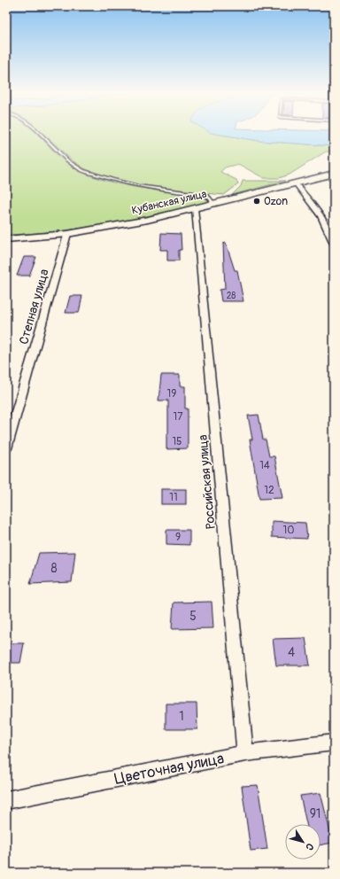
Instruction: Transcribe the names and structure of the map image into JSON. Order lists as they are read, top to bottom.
{
  "streets": {
    "main road": ["Кубанская улица"],
    "street": ["Степная улица", "Российская улица", "Цветочная улица"]
  },
  "crossings": [
    ["Кубанская улица", "Степная улица"],
    ["Кубанская улица", "Российская улица"],
    ["Российская улица", "Цветочная улица"]
  ],
  "places": ["Ozon"],
  "house_numbers": [
    "28",
    "19",
    "17",
    "15",
    "14",
    "12",
    "11",
    "10",
    "9",
    "8",
    "5",
    "4",
    "1",
    "91"
  ],
  "north": "bottom right"
}
